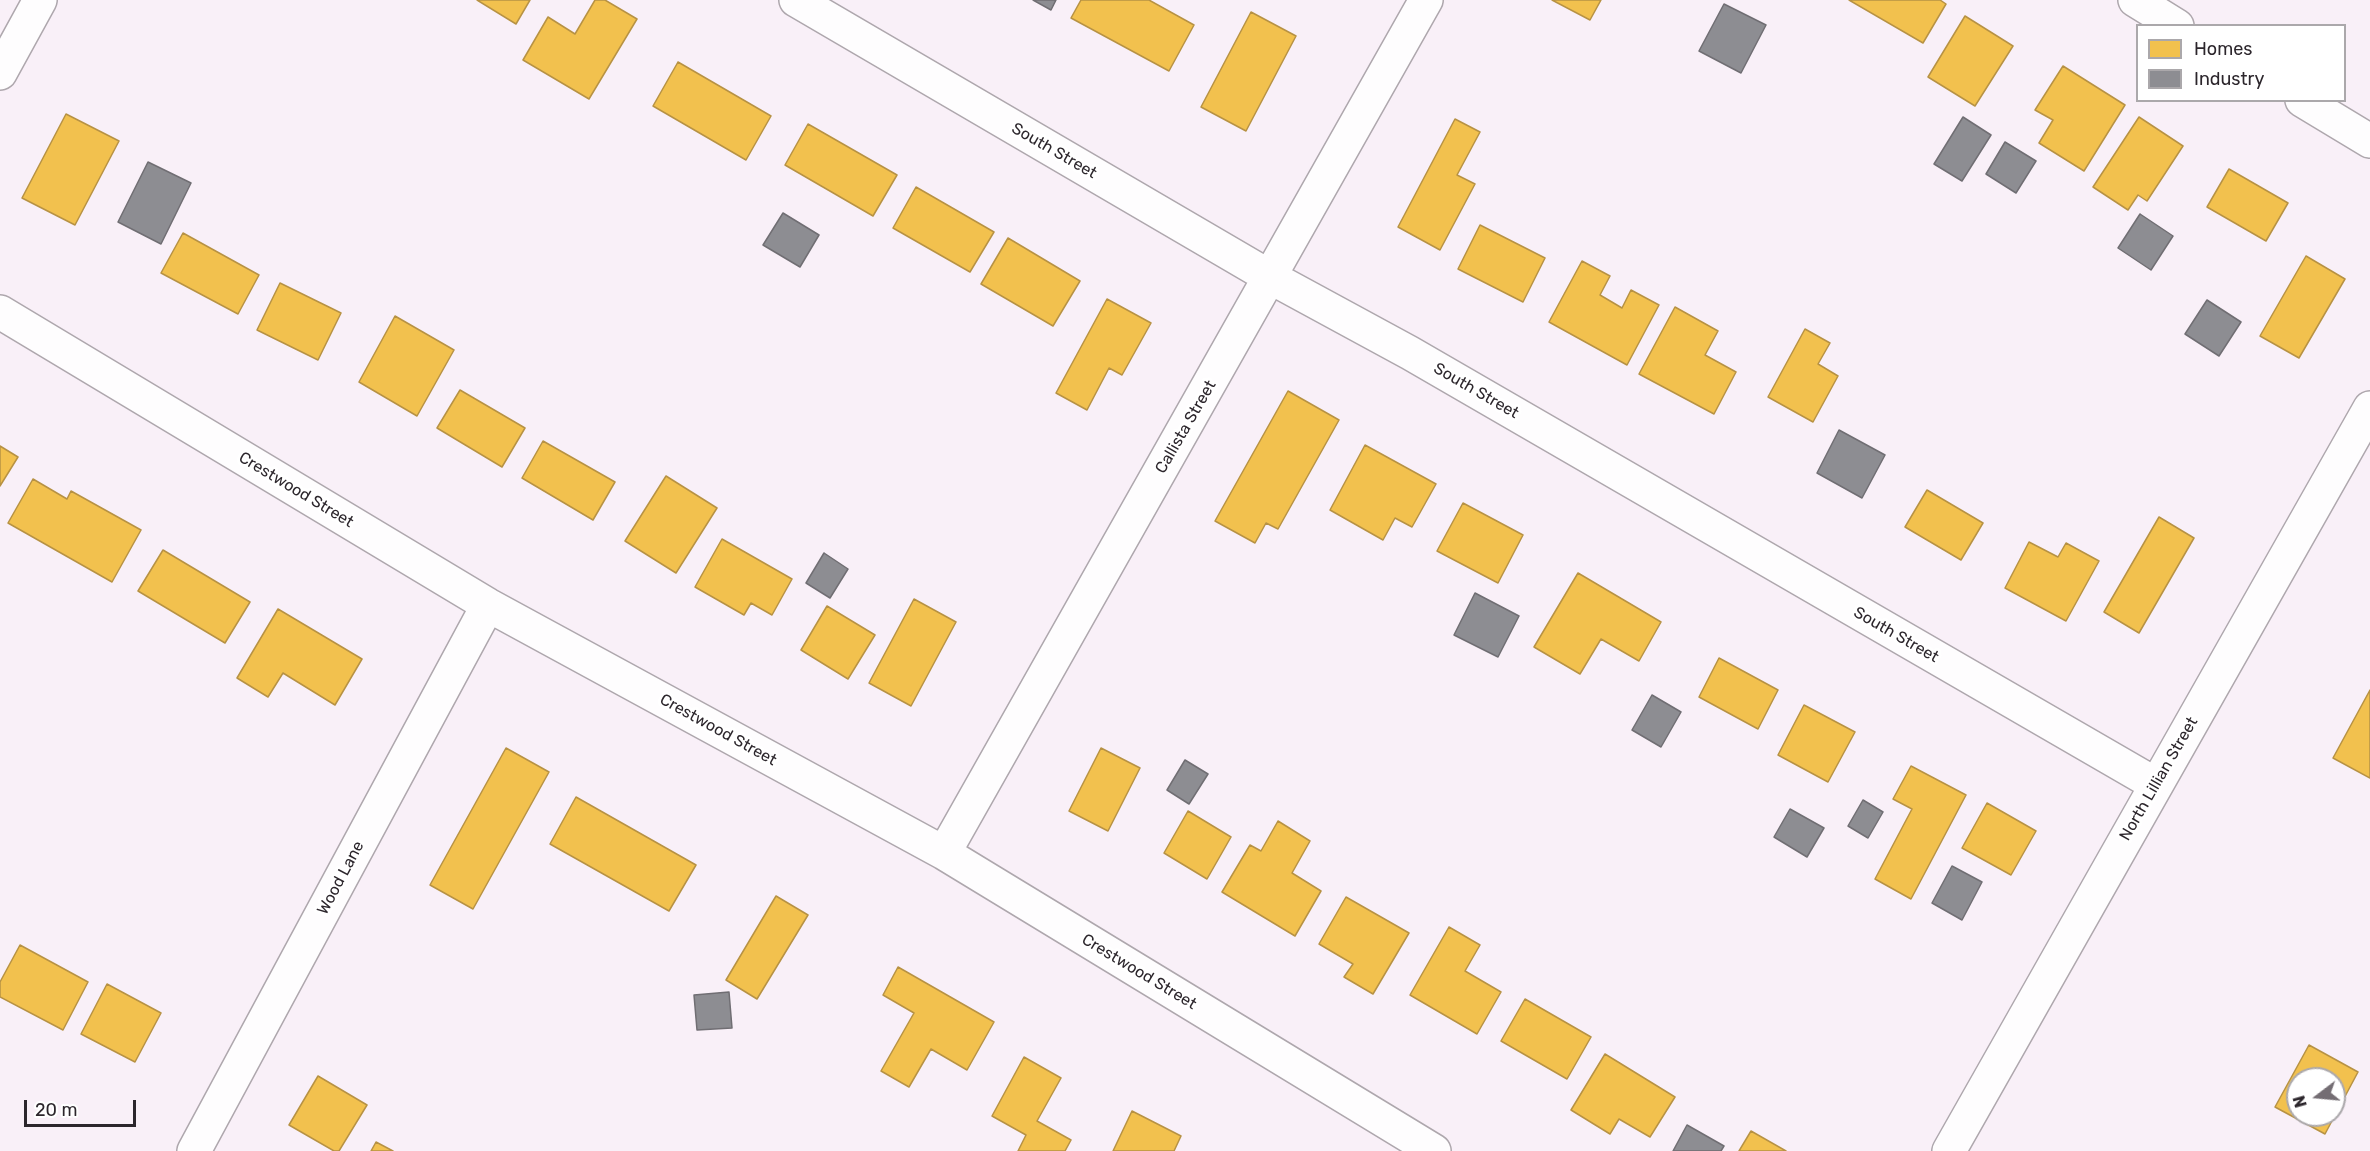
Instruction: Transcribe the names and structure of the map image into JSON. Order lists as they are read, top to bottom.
{
  "streets": {
    "street": [
      "South Street",
      "Callista Street",
      "Crestwood Street",
      "North Lillian Street",
      "Wood Lane"
    ]
  },
  "crossings": [
    ["South Street", "Callista Street"],
    ["South Street", "North Lillian Street"],
    ["Callista Street", "Crestwood Street"],
    ["Crestwood Street", "Wood Lane"]
  ],
  "legend": ["Homes", "Industry"],
  "scale_bar": "20 m",
  "north": "left"
}
